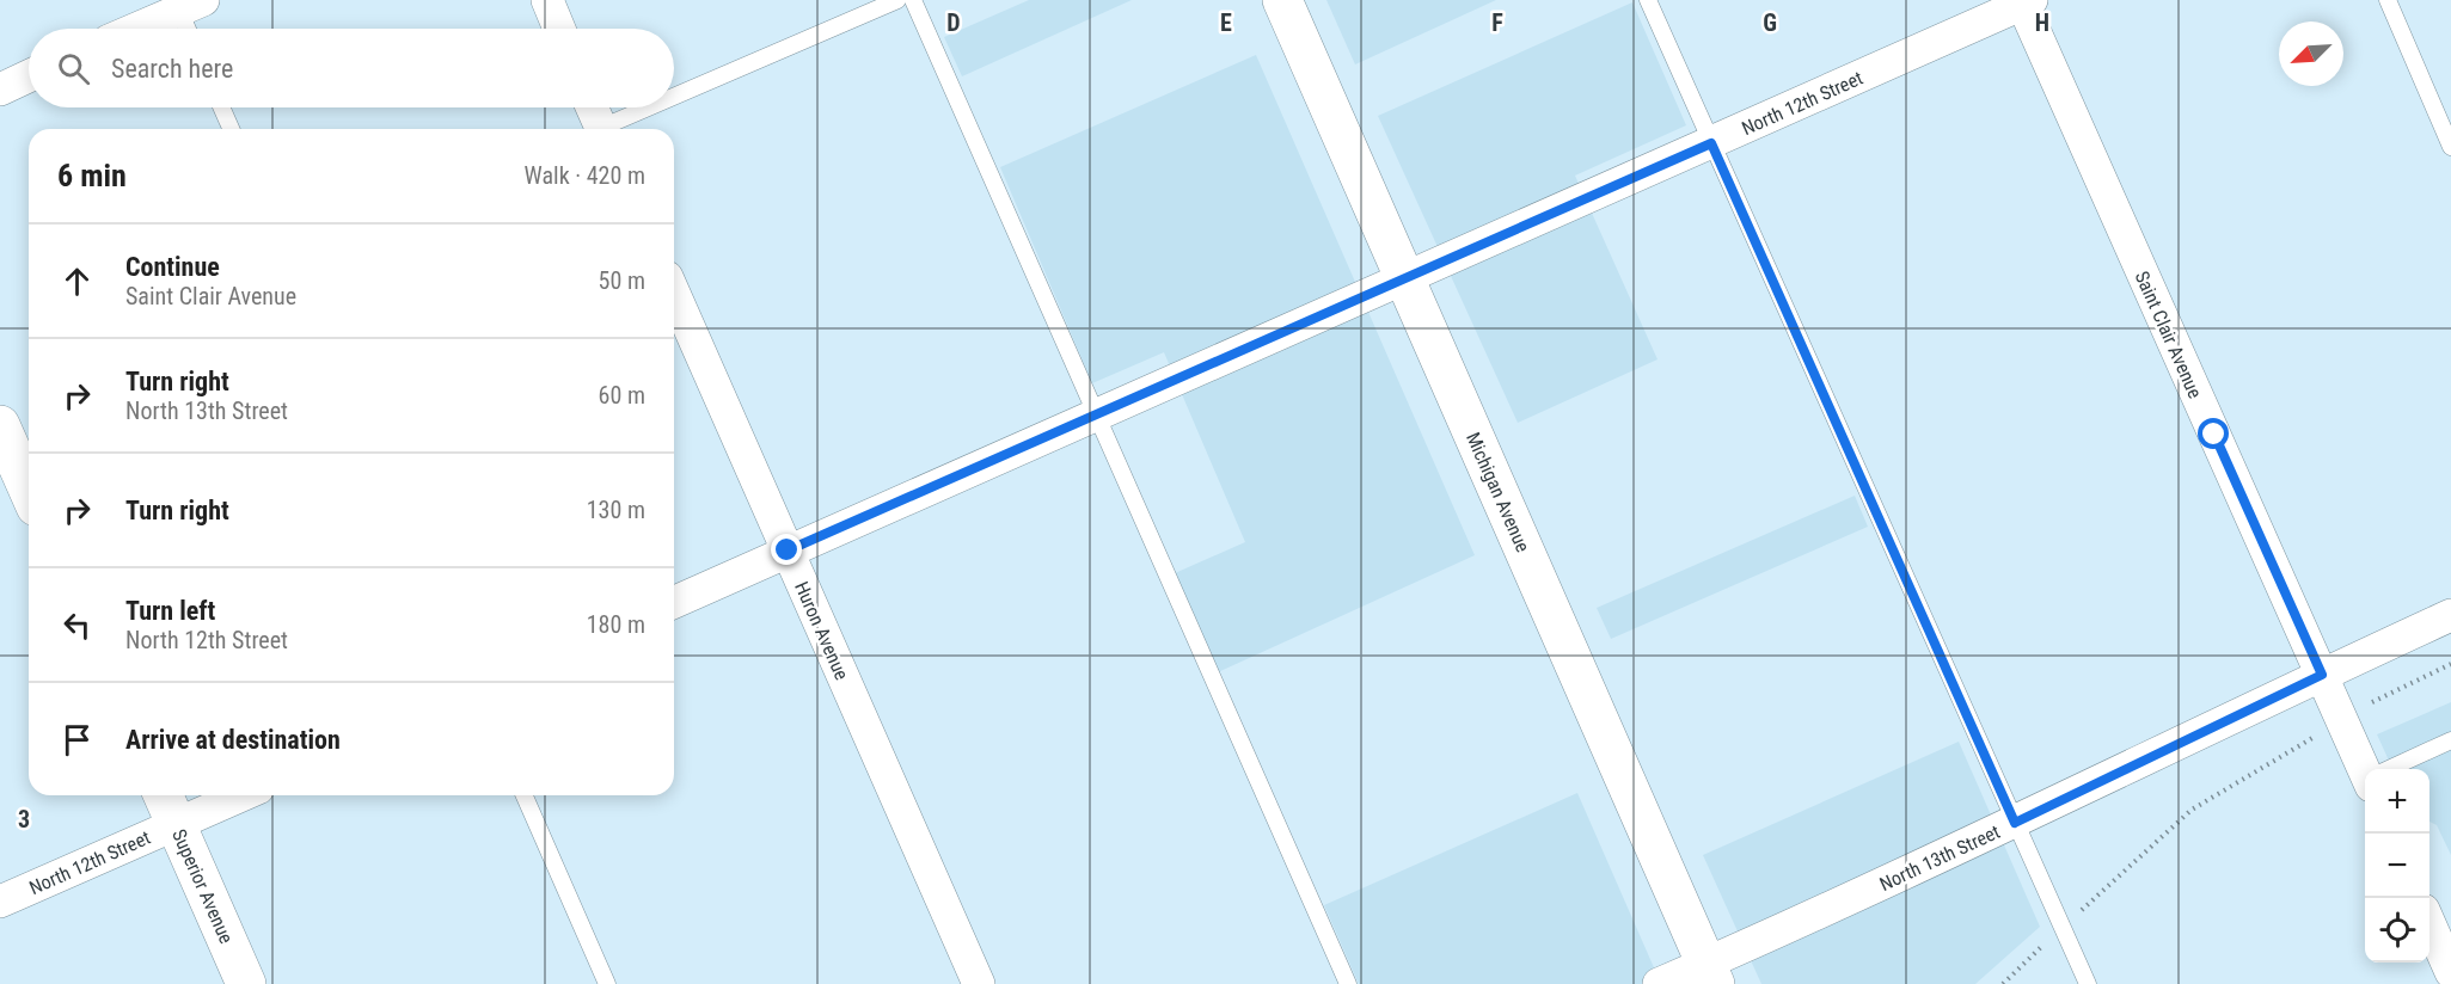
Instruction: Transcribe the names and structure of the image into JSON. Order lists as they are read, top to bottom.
{
  "streets": {
    "street": [
      "North 12th Street",
      "Saint Clair Avenue",
      "Michigan Avenue",
      "Huron Avenue",
      "North 13th Street",
      "Superior Avenue"
    ]
  },
  "crossings": [
    ["North 12th Street", "Saint Clair Avenue"],
    ["North 12th Street", "Michigan Avenue"],
    ["North 12th Street", "Huron Avenue"],
    ["North 12th Street", "Superior Avenue"],
    ["Saint Clair Avenue", "North 13th Street"],
    ["Michigan Avenue", "North 13th Street"]
  ],
  "north": "bottom left",
  "page": {
    "search": "Search here",
    "heading": ["6 min", "Walk · 420 m"],
    "list": [
      ["Continue", "Saint Clair Avenue", "50 m"],
      ["Turn right", "North 13th Street", "60 m"],
      ["Turn right", "130 m"],
      ["Turn left", "North 12th Street", "180 m"],
      "Arrive at destination"
    ],
    "map_buttons": ["+", "−"]
  },
  "grid": {
    "columns": [
      "D",
      "E",
      "F",
      "G",
      "H"
    ],
    "rows": ["3"]
  }
}
